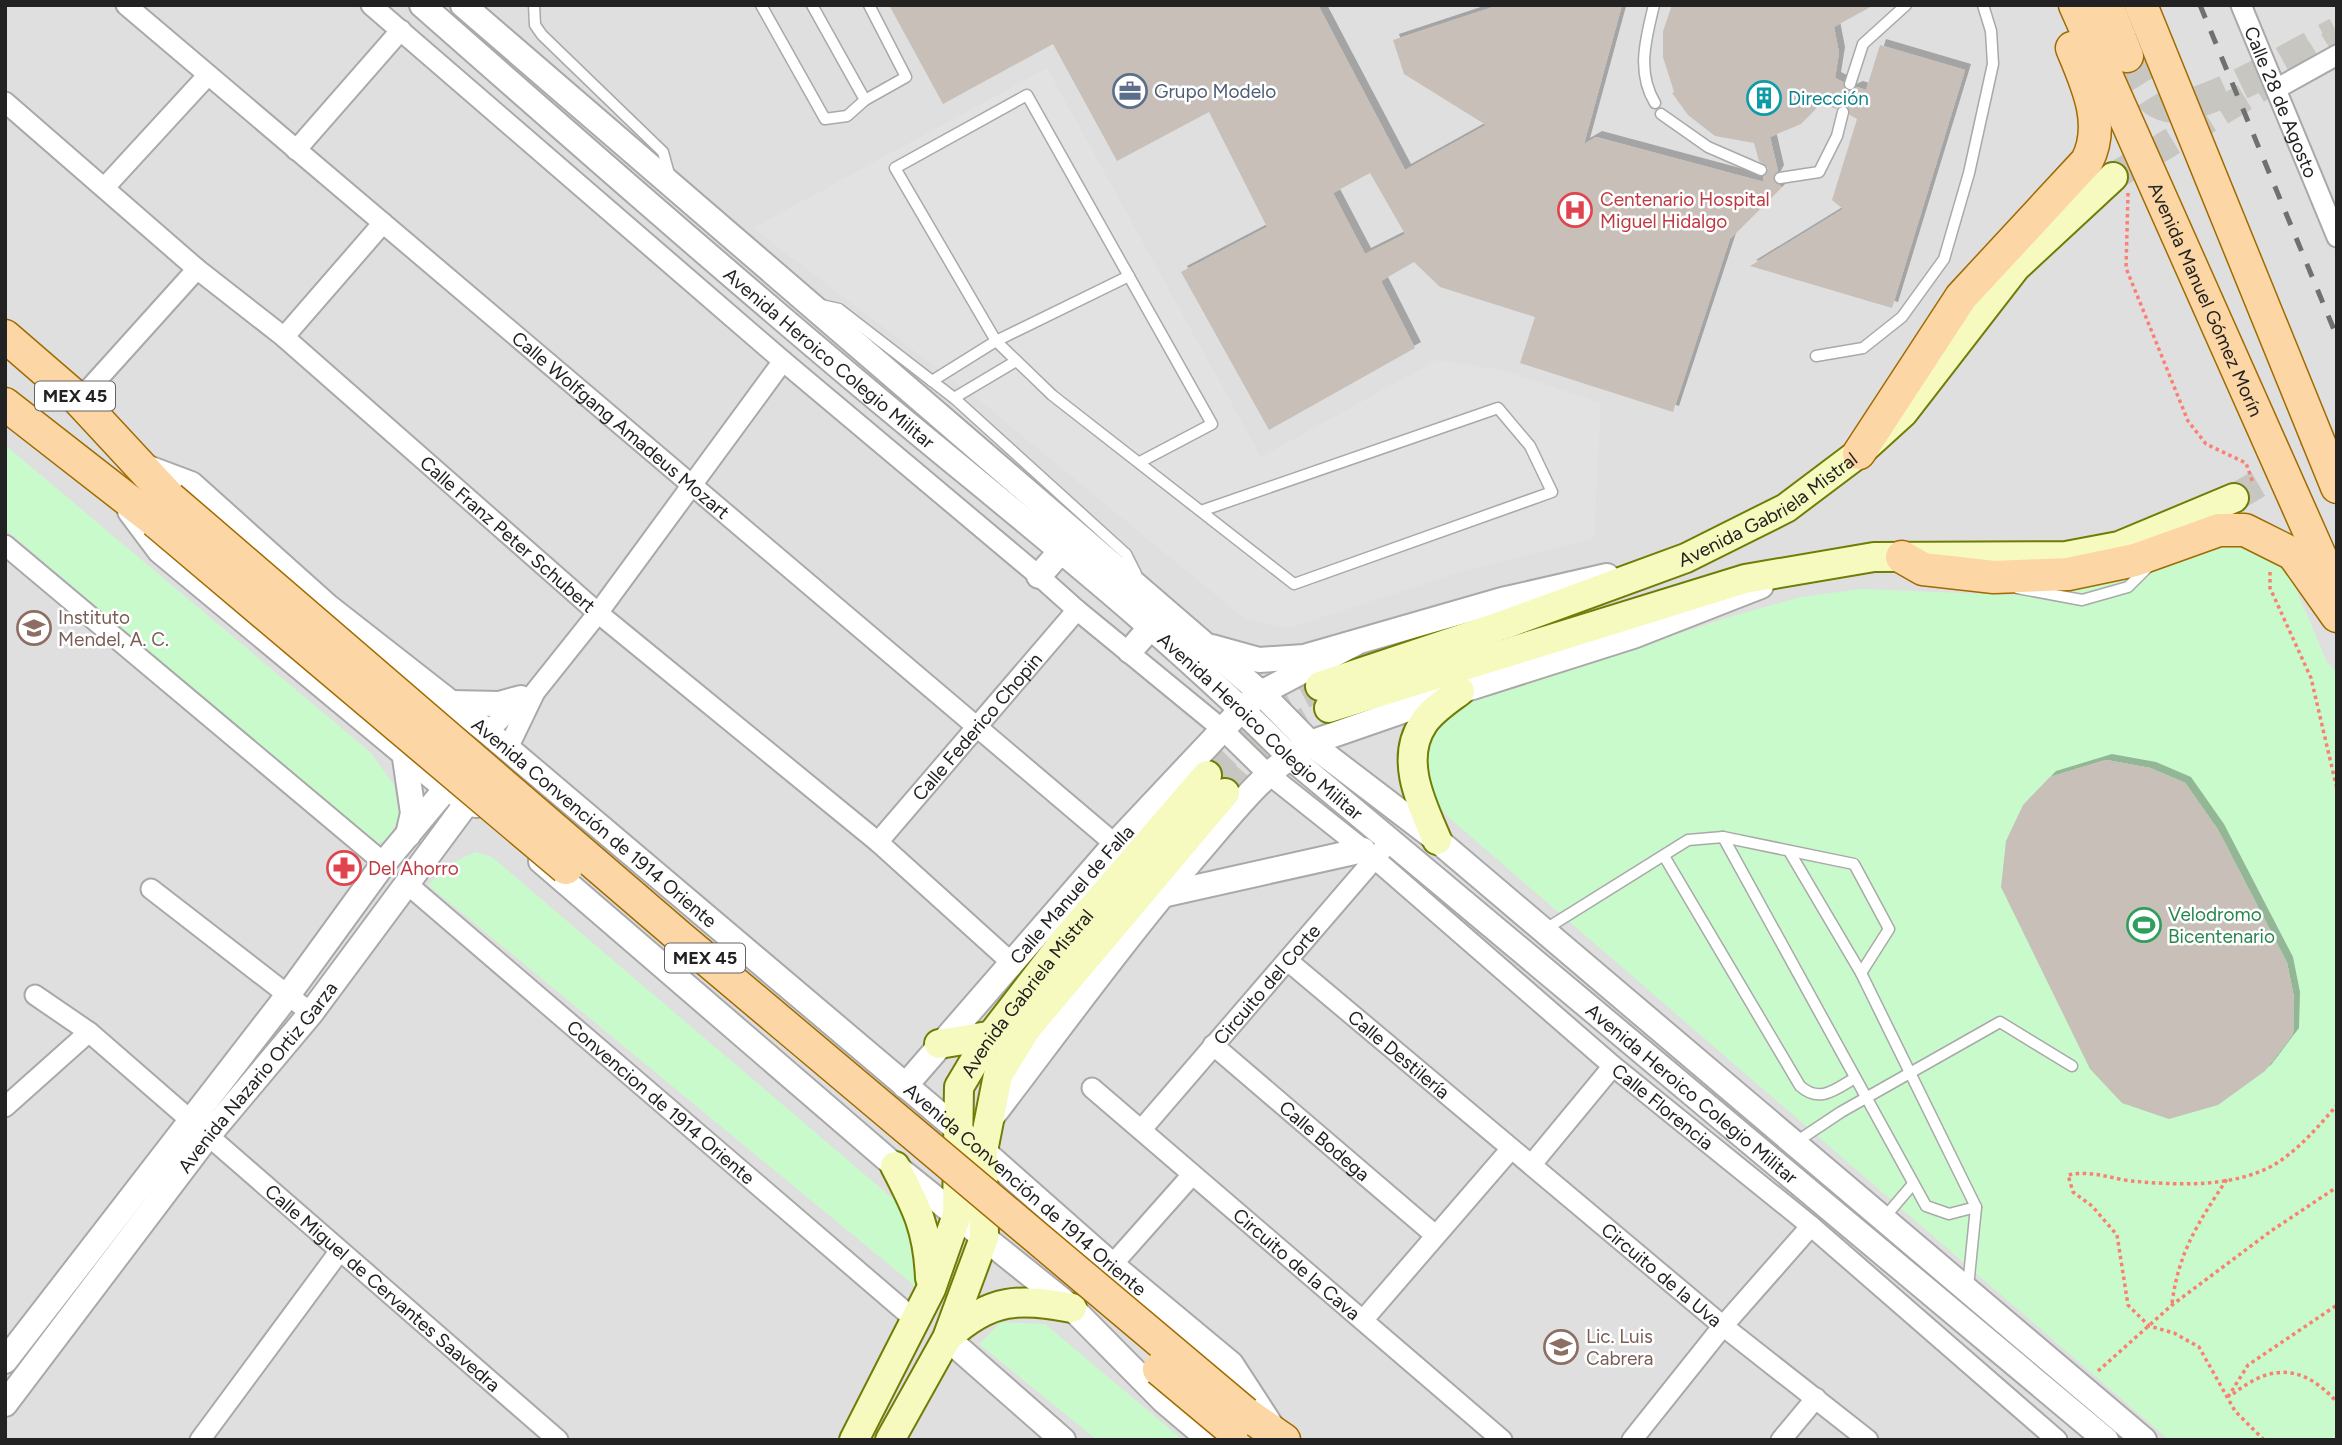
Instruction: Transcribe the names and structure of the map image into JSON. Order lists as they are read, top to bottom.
{
  "streets": {
    "main road": [
      "Avenida Manuel Gómez Morín",
      "MEX 45",
      "Avenida Gabriela Mistral",
      "Avenida Convención de 1914 Oriente"
    ],
    "street": [
      "Calle 28 de Agosto",
      "Avenida Heroico Colegio Militar",
      "Calle Wolfgang Amadeus Mozart",
      "Calle Franz Peter Schubert",
      "Calle Federico Chopin",
      "Calle Manuel de Falla",
      "Circuito del Corte",
      "Calle Destilería",
      "Avenida Nazario Ortiz Garza",
      "Convencion de 1914 Oriente",
      "Calle Florencia",
      "Calle Bodega",
      "Circuito de la Cava",
      "Circuito de la Uva",
      "Calle Miguel de Cervantes Saavedra"
    ]
  },
  "crossings": [
    ["Avenida Heroico Colegio Militar", "Avenida Gabriela Mistral"],
    ["Avenida Heroico Colegio Militar", "Calle Federico Chopin"],
    ["Avenida Heroico Colegio Militar", "Calle Manuel de Falla"],
    ["Avenida Heroico Colegio Militar", "Circuito del Corte"],
    ["Avenida Heroico Colegio Militar", "Calle Florencia"],
    ["Calle Wolfgang Amadeus Mozart", "Calle Federico Chopin"],
    ["Calle Wolfgang Amadeus Mozart", "Calle Manuel de Falla"],
    ["Avenida Gabriela Mistral", "Avenida Convención de 1914 Oriente"],
    ["Avenida Gabriela Mistral", "Convencion de 1914 Oriente"],
    ["Calle Franz Peter Schubert", "Calle Federico Chopin"],
    ["Calle Franz Peter Schubert", "Calle Manuel de Falla"],
    ["Avenida Convención de 1914 Oriente", "Calle Manuel de Falla"],
    ["Avenida Convención de 1914 Oriente", "Avenida Nazario Ortiz Garza"],
    ["Circuito del Corte", "Calle Destilería"],
    ["Circuito del Corte", "Calle Florencia"],
    ["Circuito del Corte", "Calle Bodega"],
    ["Circuito del Corte", "Circuito de la Cava"],
    ["Calle Destilería", "Circuito de la Uva"],
    ["Avenida Nazario Ortiz Garza", "Convencion de 1914 Oriente"],
    ["Avenida Nazario Ortiz Garza", "Calle Miguel de Cervantes Saavedra"]
  ],
  "places": {
    "office": ["Grupo Modelo"],
    "building": ["Dirección"],
    "hospital": ["Centenario Hospital Miguel Hidalgo"],
    "school or university": ["Instituto Mendel, A. C.", "Lic. Luis Cabrera"],
    "pharmacy": ["Del Ahorro"],
    "sports": ["Velodromo Bicentenario"]
  }
}
